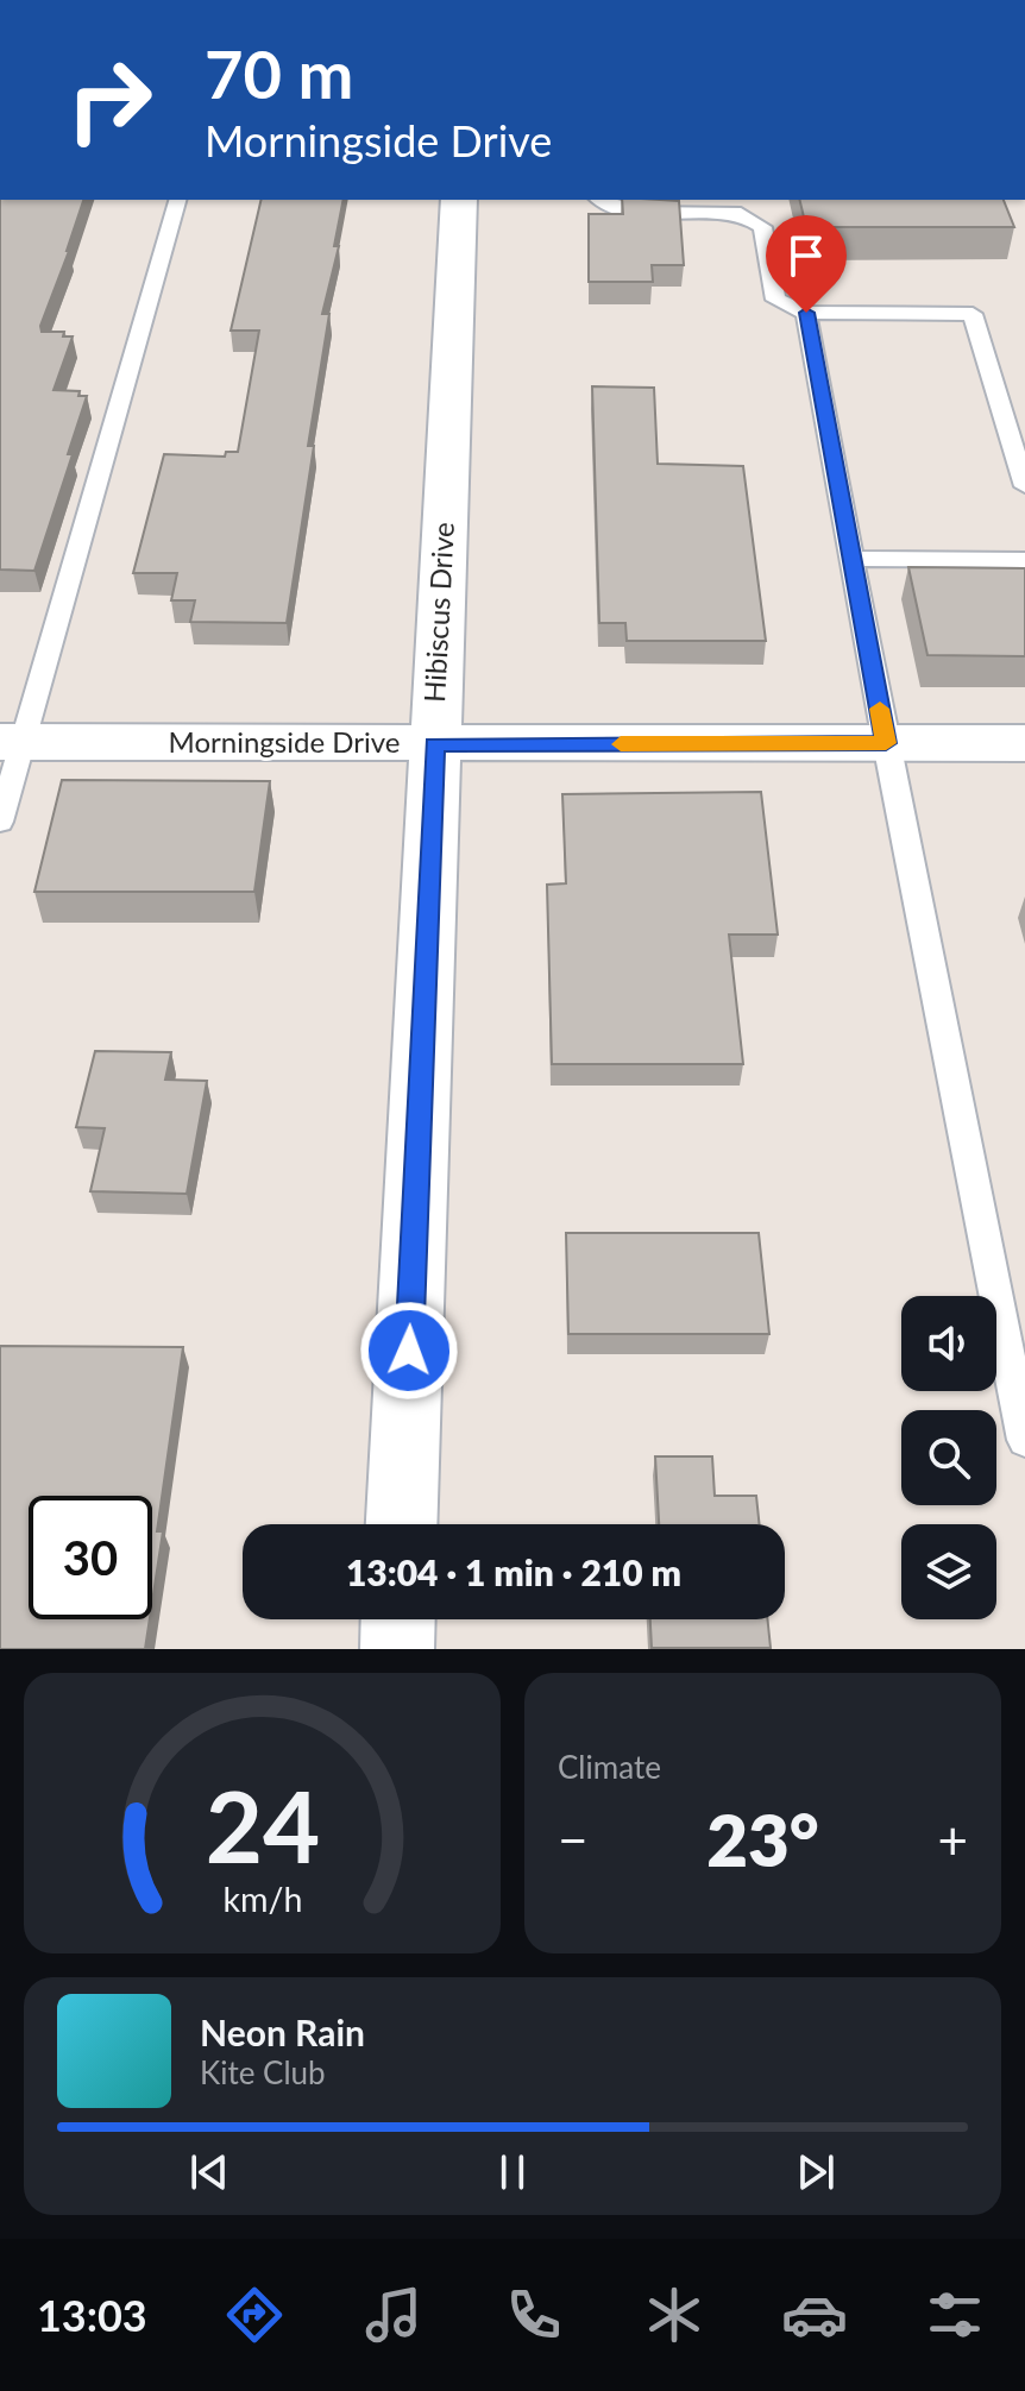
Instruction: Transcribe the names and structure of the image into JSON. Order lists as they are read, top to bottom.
{
  "streets": {
    "street": ["Hibiscus Drive", "Morningside Drive"]
  },
  "crossings": [
    ["Hibiscus Drive", "Morningside Drive"]
  ],
  "page": {
    "turn": ["70 m", "Morningside Drive"],
    "limit": "30",
    "trip": "13:04 · 1 min · 210 m",
    "tile": "Climate",
    "heat": ["−", "23°", "+"],
    "song": ["Neon Rain", "Kite Club"],
    "tabs": "13:03",
    "gauge": ["24", "km/h"]
  }
}
